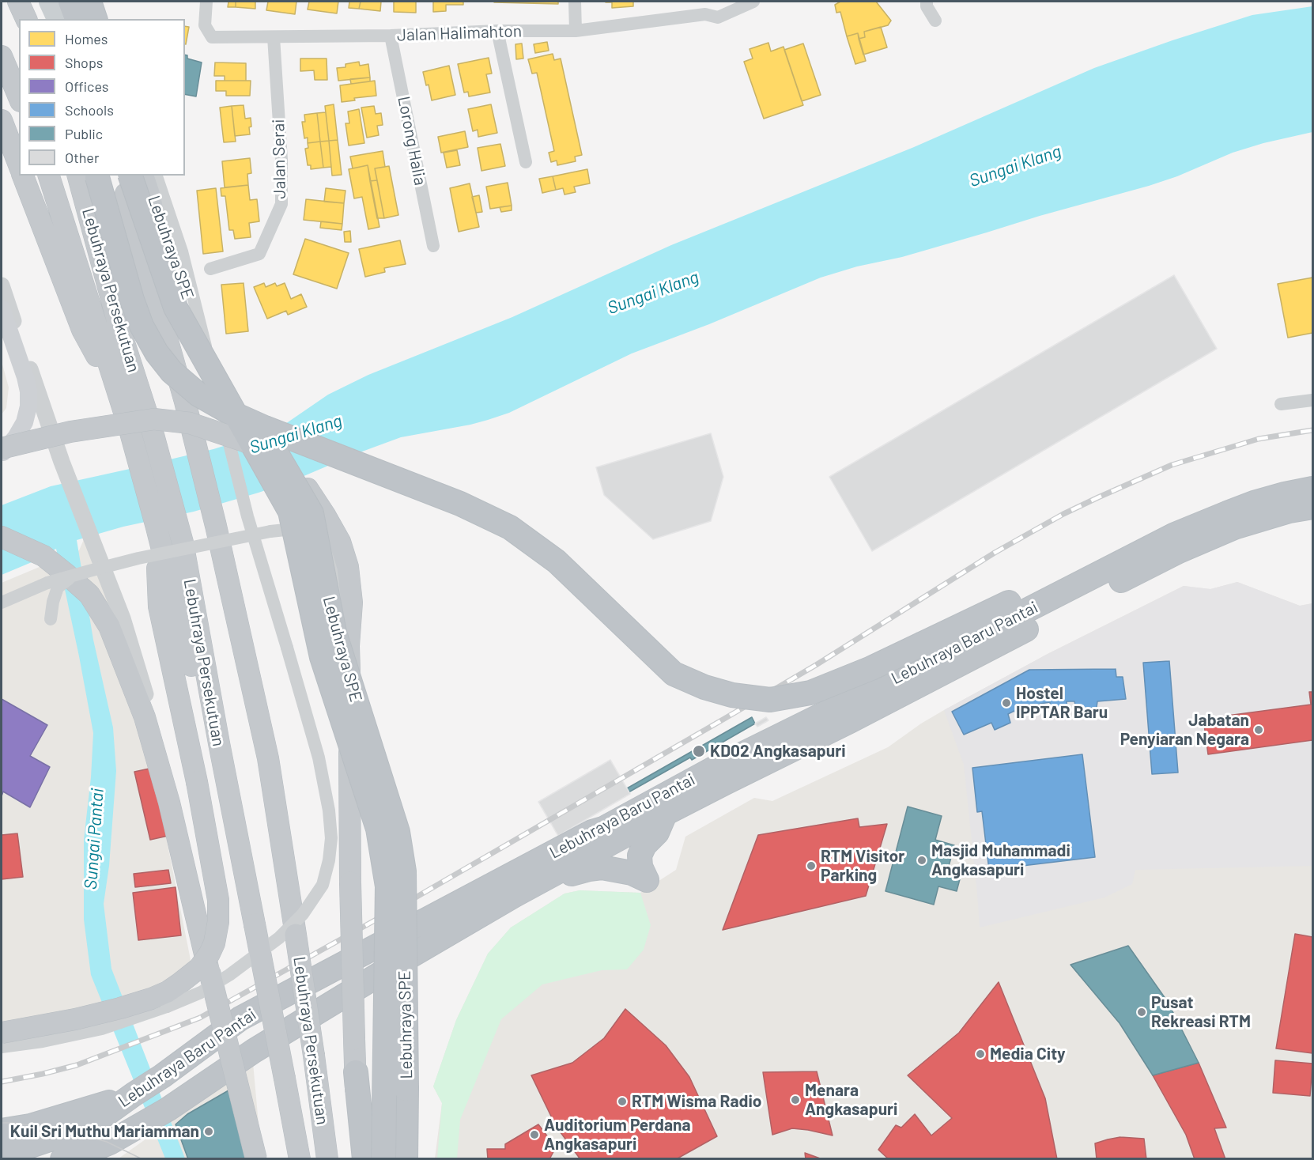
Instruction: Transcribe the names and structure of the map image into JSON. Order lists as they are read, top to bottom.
{
  "streets": {
    "highway": ["Lebuhraya SPE", "Lebuhraya Persekutuan", "Lebuhraya Baru Pantai"],
    "street": ["Jalan Halimahton", "Lorong Halia", "Jalan Serai"]
  },
  "crossings": [
    ["Jalan Halimahton", "Lorong Halia"],
    ["Jalan Halimahton", "Jalan Serai"]
  ],
  "water": ["Sungai Klang", "Sungai Pantai"],
  "places": [
    "Hostel IPPTAR Baru",
    "Jabatan Penyiaran Negara",
    "KD02 Angkasapuri",
    "Masjid Muhammadi Angkasapuri",
    "RTM Visitor Parking",
    "Pusat Rekreasi RTM",
    "Media City",
    "Menara Angkasapuri",
    "RTM Wisma Radio",
    "Kuil Sri Muthu Mariamman",
    "Auditorium Perdana Angkasapuri"
  ],
  "legend": [
    "Homes",
    "Shops",
    "Offices",
    "Schools",
    "Public",
    "Other"
  ]
}
